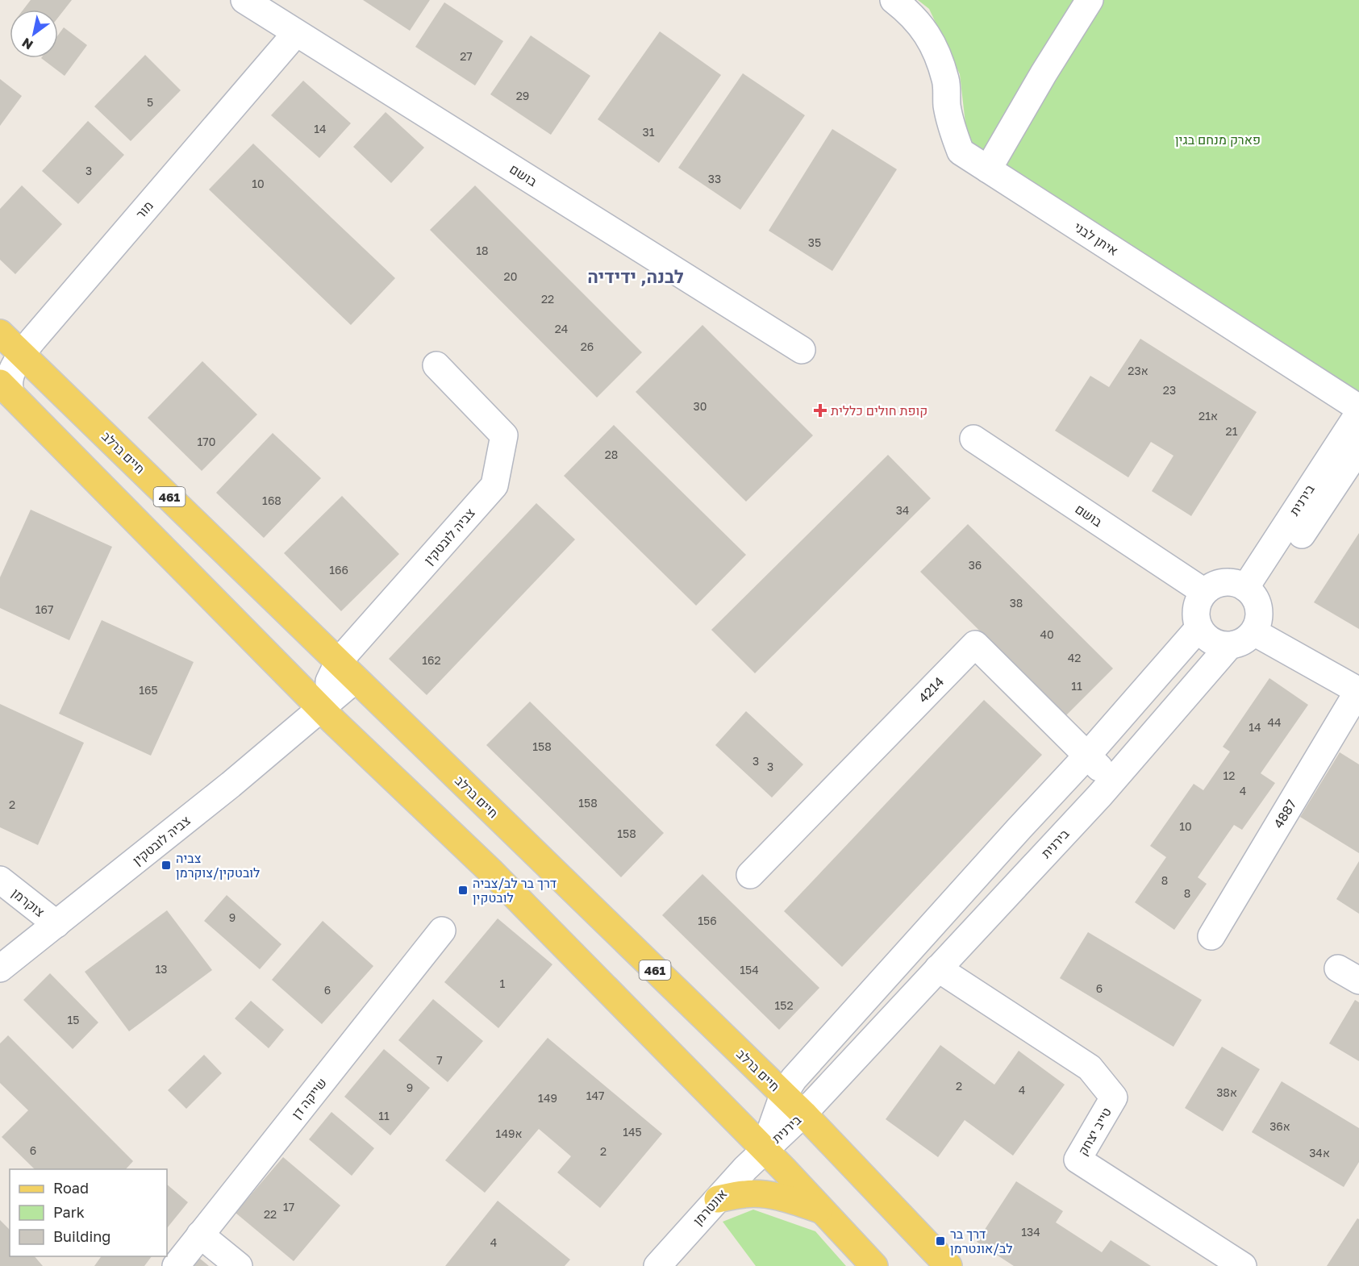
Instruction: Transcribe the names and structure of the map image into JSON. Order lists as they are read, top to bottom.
{
  "streets": {
    "main road": ["חיים ברלב", "461"],
    "street": [
      "בושם",
      "מור",
      "איתן לבני",
      "בירנית",
      "צביה לובטקין",
      "4214",
      "4887",
      "צוקרמן",
      "שייקה דן",
      "טייב יצחק",
      "אונטרמן"
    ]
  },
  "crossings": [
    ["בושם", "מור"],
    ["בושם", "בירנית"],
    ["מור", "חיים ברלב"],
    ["חיים ברלב", "בירנית"],
    ["חיים ברלב", "צביה לובטקין"],
    ["בירנית", "4214"],
    ["בירנית", "טייב יצחק"],
    ["בירנית", "אונטרמן"],
    ["צביה לובטקין", "צוקרמן"]
  ],
  "districts": ["לבנה, ידידיה"],
  "parks": ["פארק מנחם בגין"],
  "places": {
    "health": ["קופת חולים כללית"],
    "transit": ["צביה לובטקין/צוקרמן", "דרך בר לב/צביה לובטקין", "דרך בר לב/אונטרמן"]
  },
  "house_numbers": [
    "27",
    "29",
    "5",
    "14",
    "31",
    "3",
    "33",
    "10",
    "35",
    "18",
    "20",
    "22",
    "24",
    "26",
    "23א",
    "23",
    "30",
    "21א",
    "21",
    "170",
    "28",
    "168",
    "34",
    "36",
    "166",
    "38",
    "167",
    "40",
    "42",
    "162",
    "11",
    "165",
    "44",
    "14",
    "158",
    "3",
    "3",
    "12",
    "4",
    "158",
    "2",
    "10",
    "158",
    "8",
    "8",
    "9",
    "156",
    "13",
    "154",
    "1",
    "6",
    "6",
    "152",
    "15",
    "7",
    "2",
    "9",
    "4",
    "38א",
    "147",
    "149",
    "11",
    "36א",
    "145",
    "149א",
    "6",
    "2",
    "34א",
    "17",
    "22",
    "134",
    "4"
  ],
  "legend": ["Road", "Park", "Building"],
  "north": "bottom left"
}
